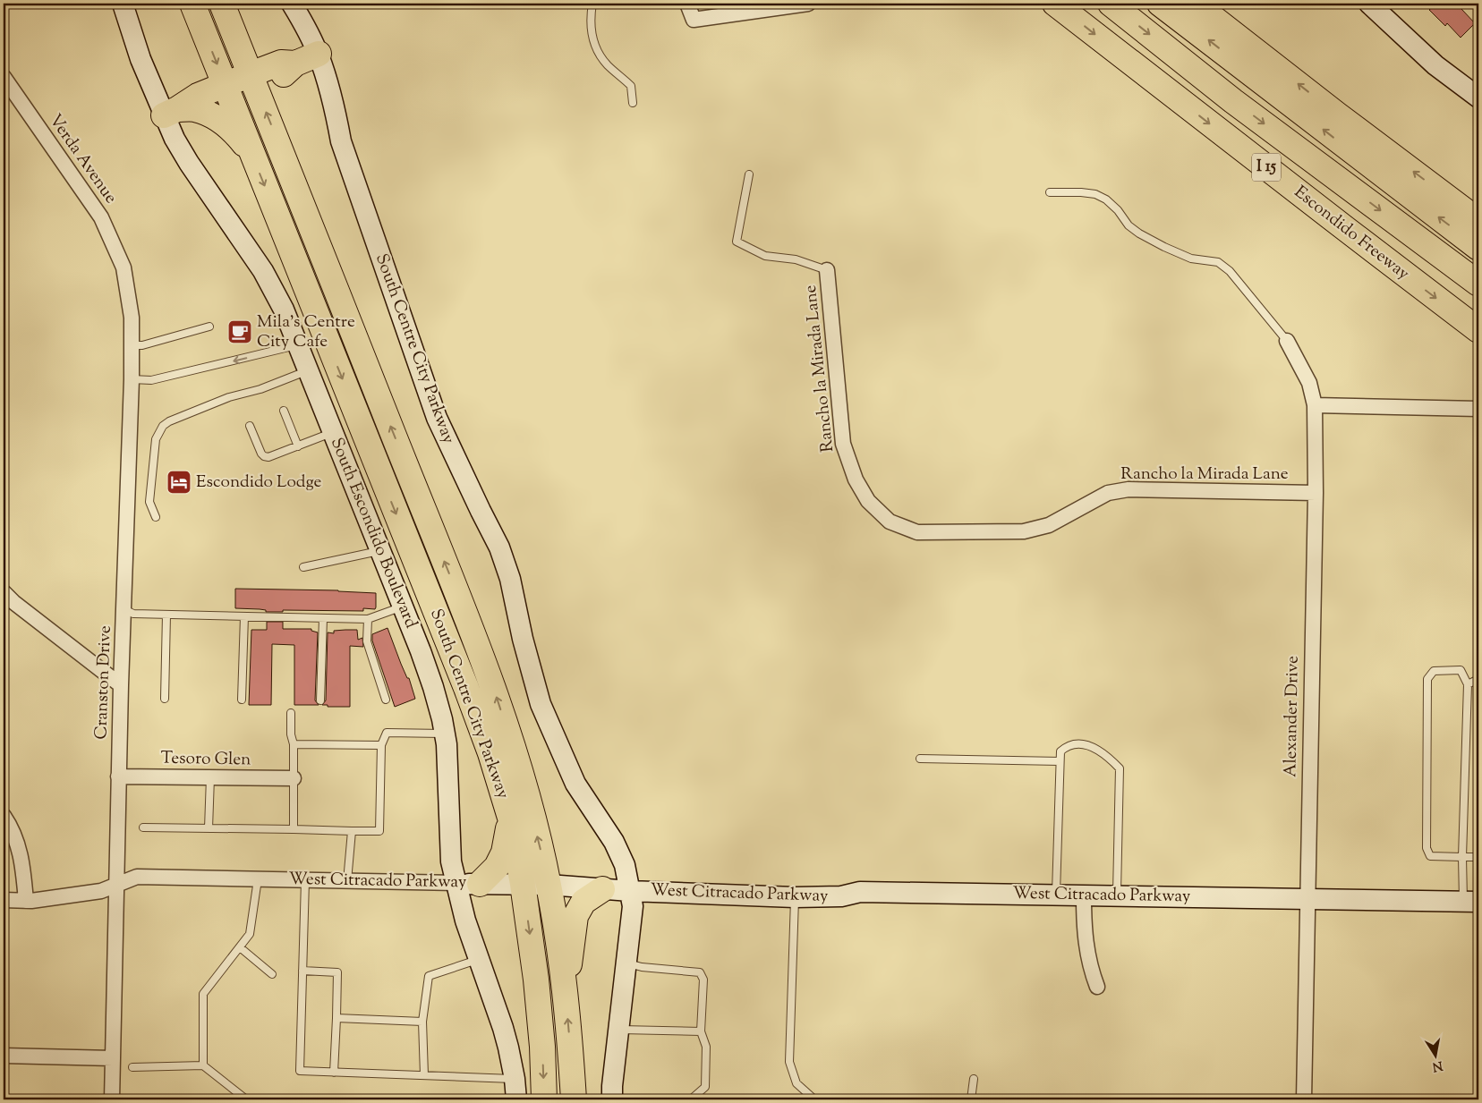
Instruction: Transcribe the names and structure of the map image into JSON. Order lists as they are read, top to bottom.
{
  "streets": {
    "highway": ["I 15", "Escondido Freeway", "South Centre City Parkway"],
    "street": [
      "Verda Avenue",
      "Rancho la Mirada Lane",
      "South Escondido Boulevard",
      "Cranston Drive",
      "Alexander Drive",
      "Tesoro Glen",
      "West Citracado Parkway"
    ]
  },
  "crossings": [
    ["Verda Avenue", "Cranston Drive"],
    ["South Centre City Parkway", "West Citracado Parkway"],
    ["Rancho la Mirada Lane", "Alexander Drive"],
    ["South Escondido Boulevard", "West Citracado Parkway"],
    ["Cranston Drive", "Tesoro Glen"],
    ["Cranston Drive", "West Citracado Parkway"],
    ["Alexander Drive", "West Citracado Parkway"]
  ],
  "places": {
    "cafe": ["Mila's Centre City Cafe"],
    "hotel": ["Escondido Lodge"]
  },
  "north": "bottom"
}
